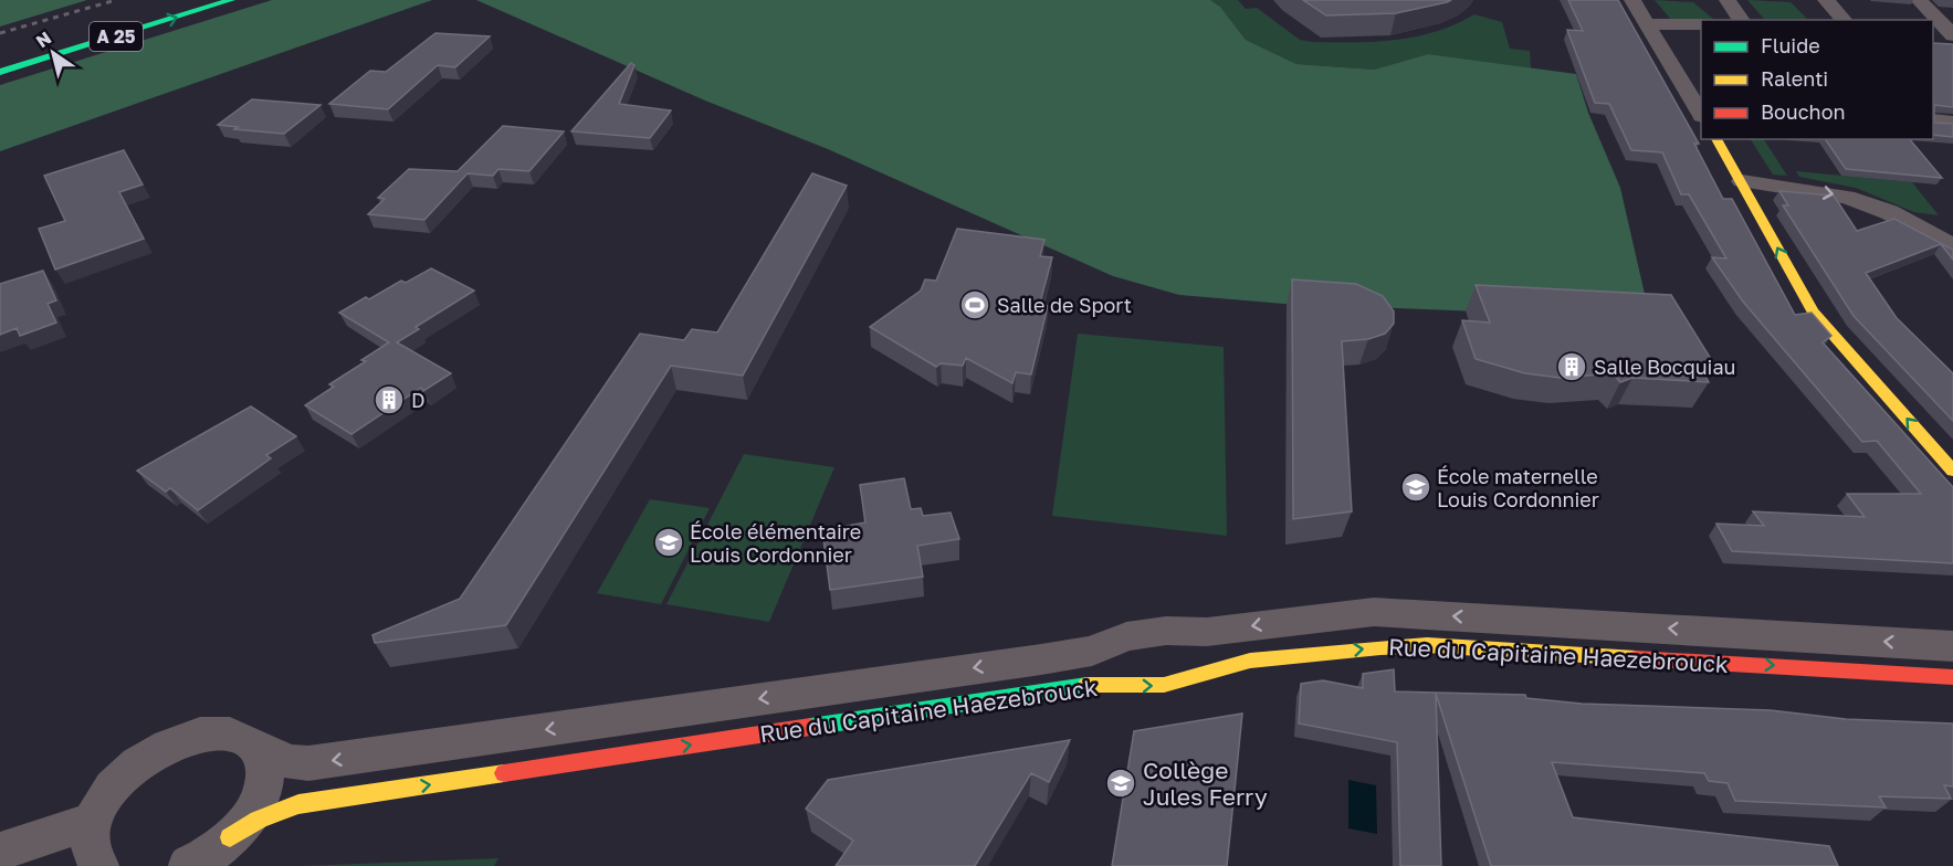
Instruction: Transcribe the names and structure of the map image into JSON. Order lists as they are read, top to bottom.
{
  "streets": {
    "main road": ["A 25", "Rue du Capitaine Haezebrouck"]
  },
  "places": {
    "sports": ["Salle de Sport"],
    "building": ["Salle Bocquiau", "D"],
    "school or university": ["École maternelle Louis Cordonnier", "École élémentaire Louis Cordonnier", "Collège Jules Ferry"]
  },
  "legend": ["Fluide", "Ralenti", "Bouchon"],
  "north": "top left"
}
